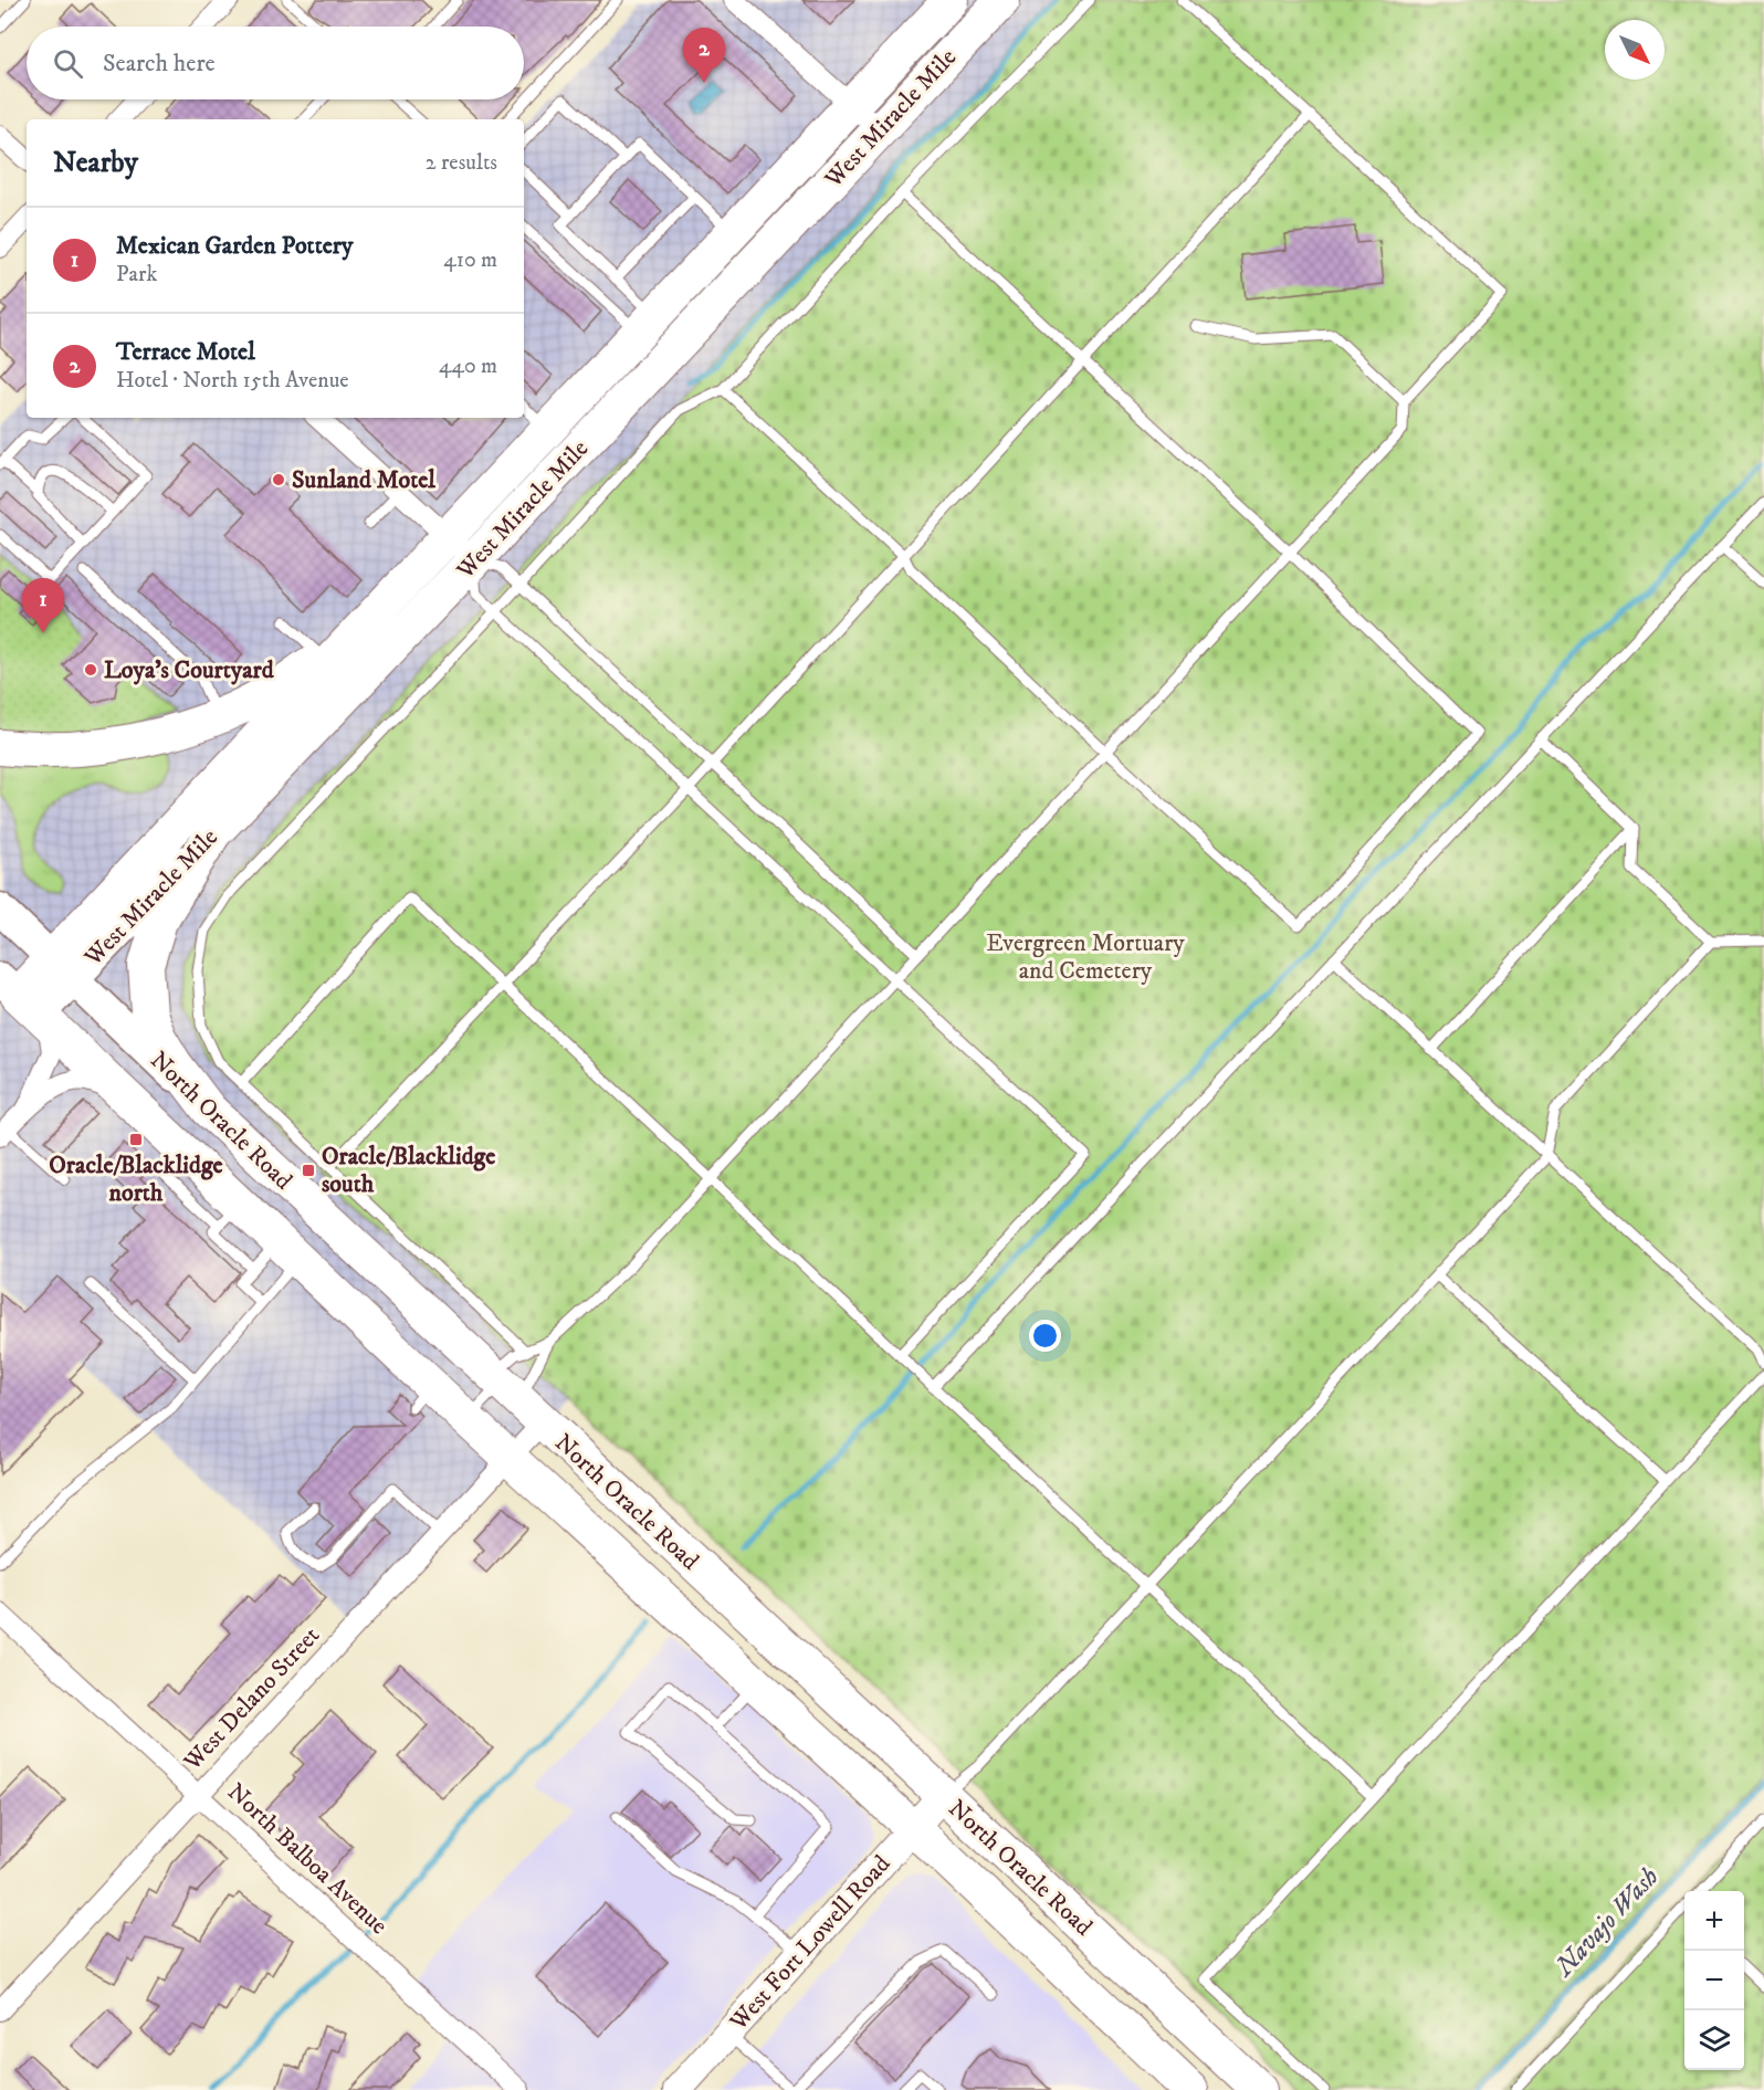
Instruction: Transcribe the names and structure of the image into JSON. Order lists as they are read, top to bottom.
{
  "streets": {
    "highway": ["West Miracle Mile", "North Oracle Road"],
    "main road": ["West Fort Lowell Road"],
    "street": ["West Delano Street", "North Balboa Avenue"]
  },
  "crossings": [
    ["West Miracle Mile", "North Oracle Road"],
    ["North Oracle Road", "West Delano Street"],
    ["North Oracle Road", "West Fort Lowell Road"],
    ["West Delano Street", "North Balboa Avenue"]
  ],
  "water": ["Navajo Wash"],
  "parks": ["Evergreen Mortuary and Cemetery"],
  "places": {
    "other": ["Sunland Motel", "Loya's Courtyard"],
    "transit": ["Oracle/Blacklidge north", "Oracle/Blacklidge south"]
  },
  "north": "bottom right",
  "page": {
    "search": "Search here",
    "pins": ["2", "1"],
    "heading": ["Nearby", "2 results"],
    "list": [
      {
        "mark": "1",
        "name": "Mexican Garden Pottery",
        "note": "Park",
        "value": "410 m"
      },
      {
        "mark": "2",
        "name": "Terrace Motel",
        "note": "Hotel · North 15th Avenue",
        "value": "440 m"
      }
    ],
    "map_buttons": ["+", "−"]
  }
}
